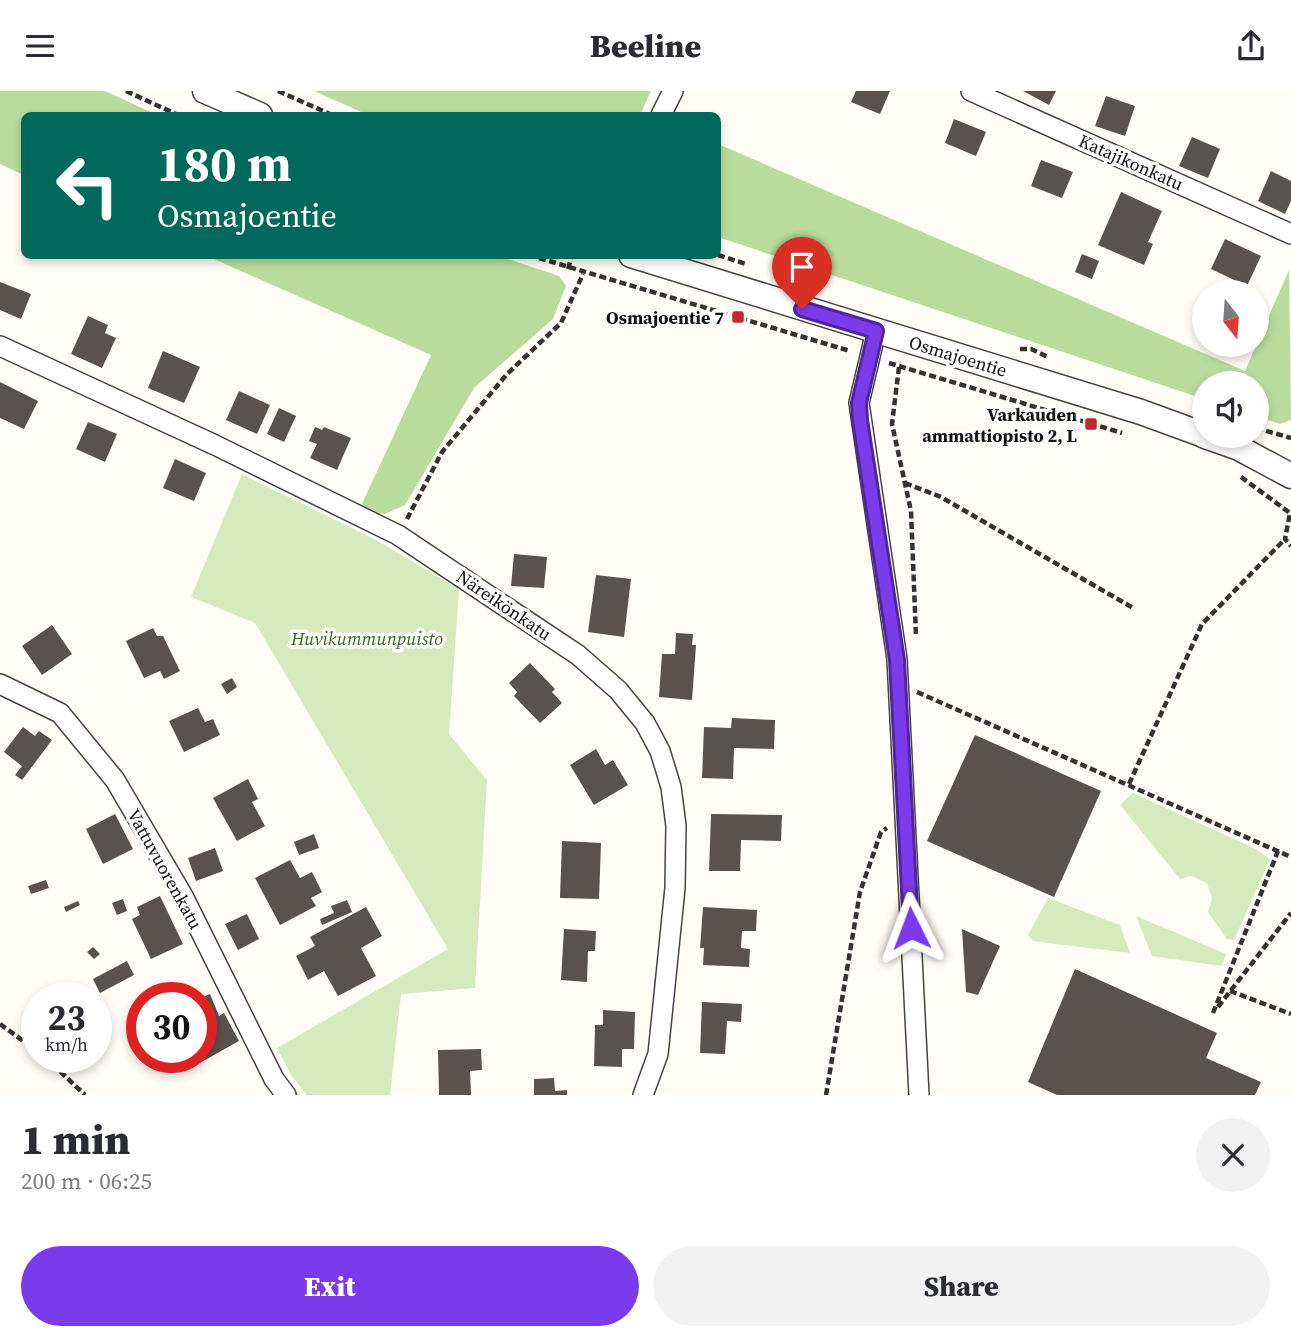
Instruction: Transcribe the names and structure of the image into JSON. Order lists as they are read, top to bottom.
{
  "streets": {
    "street": [
      "Katajikonkatu",
      "Osmajoentie",
      "Näreikönkatu",
      "Vattuvuorenkatu"
    ]
  },
  "parks": ["Huvikummunpuisto"],
  "places": {
    "transit": ["Osmajoentie 7", "Varkauden ammattiopisto 2, L"]
  },
  "north": "bottom",
  "page": {
    "header": "Beeline",
    "turn": ["180 m", "Osmajoentie"],
    "speed": "23 km/h",
    "limit": "30",
    "heading": ["1 min", "200 m · 06:25"],
    "buttons": ["Exit", "Share"]
  }
}
